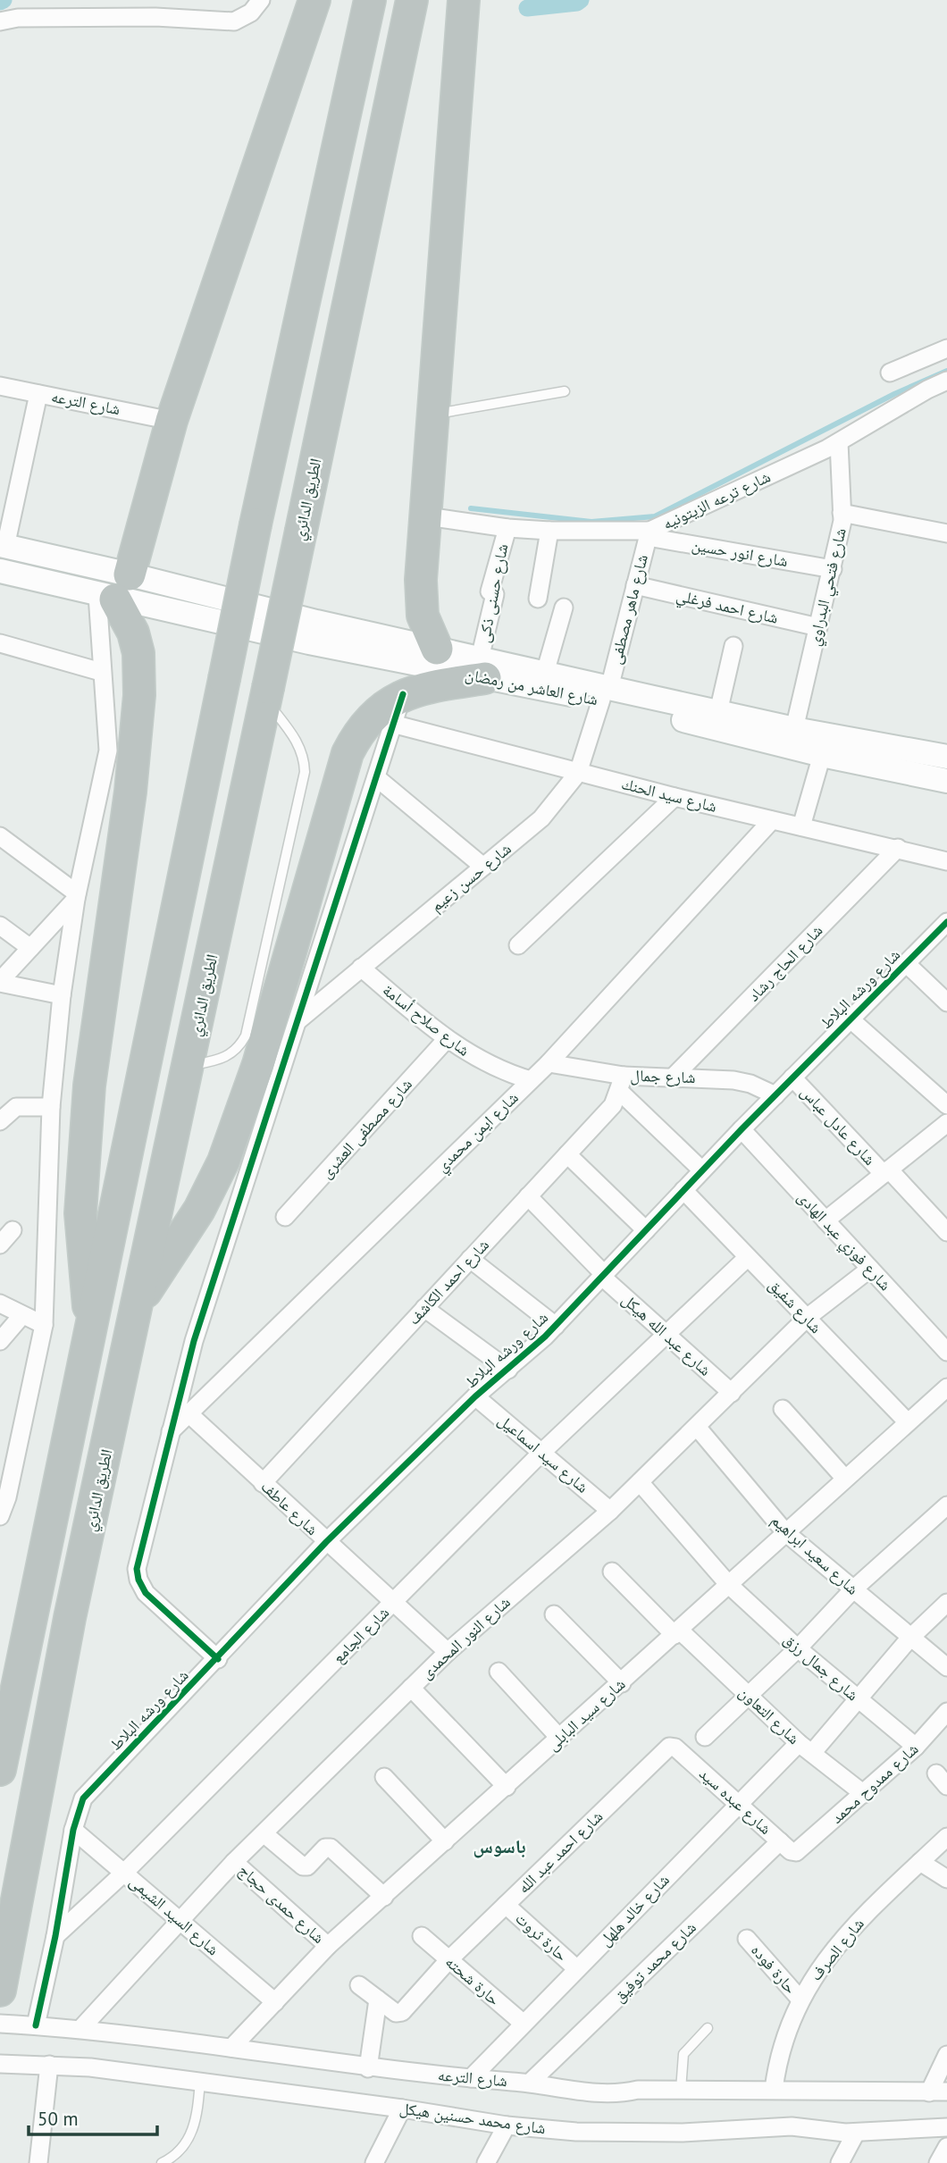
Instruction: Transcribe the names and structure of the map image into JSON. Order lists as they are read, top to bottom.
{
  "streets": {
    "highway": ["الطريق الدائري"],
    "main road": ["شارع العاشر من رمضان"],
    "street": [
      "شارع الترعه",
      "شارع ترعه الزيتونيه",
      "شارع انور حسين",
      "شارع فتحي البدراوي",
      "شارع حسنى ذكى",
      "شارع احمد فرغلي",
      "شارع ماهر مصطفى",
      "شارع سيد الحنك",
      "شارع حسن زعيم",
      "شارع الحاج رشاد",
      "شارع ورشه البلاط",
      "شارع صلاح أسامة",
      "شارع جمال",
      "شارع عادل عباس",
      "شارع مصطفى العشرى",
      "شارع ايمن محمدي",
      "شارع فوزي عبد الهادى",
      "شارع احمد الكاشف",
      "شارع شفيق",
      "شارع عبد الله هيكل",
      "شارع سيد اسماعيل",
      "شارع عاطف",
      "شارع سعيد ابراهيم",
      "شارع الجامع",
      "شارع النور المحمدى",
      "شارع جمال رزق",
      "شارع سيد البابلى",
      "شارع التعاون",
      "شارع ممدوح محمد",
      "شارع عبده سيد",
      "شارع احمد عبد الله",
      "شارع حمدى حجاج",
      "شارع خالد هلهل",
      "شارع السيد الشيمى",
      "حارة ثروت",
      "شارع الصرف",
      "شارع محمد توفيق",
      "حارة فوده",
      "حارة شحته",
      "شارع محمد حسنين هيكل"
    ]
  },
  "crossings": [
    ["شارع الترعه", "شارع النور المحمدى"],
    ["شارع الترعه", "شارع سيد البابلى"],
    ["شارع الترعه", "شارع خالد هلهل"],
    ["شارع الترعه", "شارع الصرف"],
    ["شارع الترعه", "شارع محمد توفيق"],
    ["شارع ترعه الزيتونيه", "شارع انور حسين"],
    ["شارع ترعه الزيتونيه", "شارع فتحي البدراوي"],
    ["شارع ترعه الزيتونيه", "شارع حسنى ذكى"],
    ["شارع ترعه الزيتونيه", "شارع ماهر مصطفى"],
    ["شارع انور حسين", "شارع فتحي البدراوي"],
    ["شارع انور حسين", "شارع ماهر مصطفى"],
    ["شارع فتحي البدراوي", "شارع احمد فرغلي"],
    ["شارع فتحي البدراوي", "شارع العاشر من رمضان"],
    ["شارع حسنى ذكى", "شارع العاشر من رمضان"],
    ["شارع احمد فرغلي", "شارع ماهر مصطفى"],
    ["شارع ماهر مصطفى", "شارع العاشر من رمضان"],
    ["شارع ماهر مصطفى", "شارع حسن زعيم"],
    ["شارع العاشر من رمضان", "شارع حسن زعيم"],
    ["شارع سيد الحنك", "شارع حسن زعيم"],
    ["شارع سيد الحنك", "شارع الحاج رشاد"],
    ["شارع سيد الحنك", "شارع ايمن محمدي"],
    ["شارع حسن زعيم", "شارع صلاح أسامة"],
    ["شارع الحاج رشاد", "شارع جمال"],
    ["شارع ورشه البلاط", "شارع جمال"],
    ["شارع ورشه البلاط", "شارع عادل عباس"],
    ["شارع ورشه البلاط", "شارع فوزي عبد الهادى"],
    ["شارع ورشه البلاط", "شارع شفيق"],
    ["شارع ورشه البلاط", "شارع عبد الله هيكل"],
    ["شارع ورشه البلاط", "شارع سيد اسماعيل"],
    ["شارع ورشه البلاط", "شارع عاطف"],
    ["شارع ورشه البلاط", "شارع السيد الشيمى"],
    ["شارع صلاح أسامة", "شارع مصطفى العشرى"],
    ["شارع صلاح أسامة", "شارع ايمن محمدي"],
    ["شارع جمال", "شارع ايمن محمدي"],
    ["شارع جمال", "شارع احمد الكاشف"],
    ["شارع ايمن محمدي", "شارع عاطف"],
    ["شارع فوزي عبد الهادى", "شارع النور المحمدى"],
    ["شارع احمد الكاشف", "شارع عبد الله هيكل"],
    ["شارع احمد الكاشف", "شارع عاطف"],
    ["شارع شفيق", "شارع الجامع"],
    ["شارع شفيق", "شارع النور المحمدى"],
    ["شارع شفيق", "شارع سيد البابلى"],
    ["شارع عبد الله هيكل", "شارع الجامع"],
    ["شارع عبد الله هيكل", "شارع النور المحمدى"],
    ["شارع سيد اسماعيل", "شارع الجامع"],
    ["شارع سيد اسماعيل", "شارع النور المحمدى"],
    ["شارع عاطف", "شارع الجامع"],
    ["شارع عاطف", "شارع النور المحمدى"],
    ["شارع سعيد ابراهيم", "شارع النور المحمدى"],
    ["شارع سعيد ابراهيم", "شارع سيد البابلى"],
    ["شارع سعيد ابراهيم", "شارع خالد هلهل"],
    ["شارع الجامع", "شارع السيد الشيمى"],
    ["شارع النور المحمدى", "شارع حمدى حجاج"],
    ["شارع النور المحمدى", "شارع السيد الشيمى"],
    ["شارع جمال رزق", "شارع سيد البابلى"],
    ["شارع جمال رزق", "شارع ممدوح محمد"],
    ["شارع جمال رزق", "شارع خالد هلهل"],
    ["شارع سيد البابلى", "شارع التعاون"],
    ["شارع سيد البابلى", "شارع حمدى حجاج"],
    ["شارع سيد البابلى", "شارع السيد الشيمى"],
    ["شارع التعاون", "شارع ممدوح محمد"],
    ["شارع التعاون", "شارع خالد هلهل"],
    ["شارع ممدوح محمد", "شارع عبده سيد"],
    ["شارع عبده سيد", "شارع احمد عبد الله"],
    ["شارع عبده سيد", "شارع خالد هلهل"],
    ["شارع عبده سيد", "شارع محمد توفيق"],
    ["شارع احمد عبد الله", "حارة ثروت"],
    ["شارع احمد عبد الله", "حارة شحته"],
    ["شارع خالد هلهل", "حارة ثروت"],
    ["شارع خالد هلهل", "حارة شحته"],
    ["شارع الصرف", "حارة فوده"]
  ],
  "districts": ["باسوس"],
  "scale_bar": "50 m"
}
